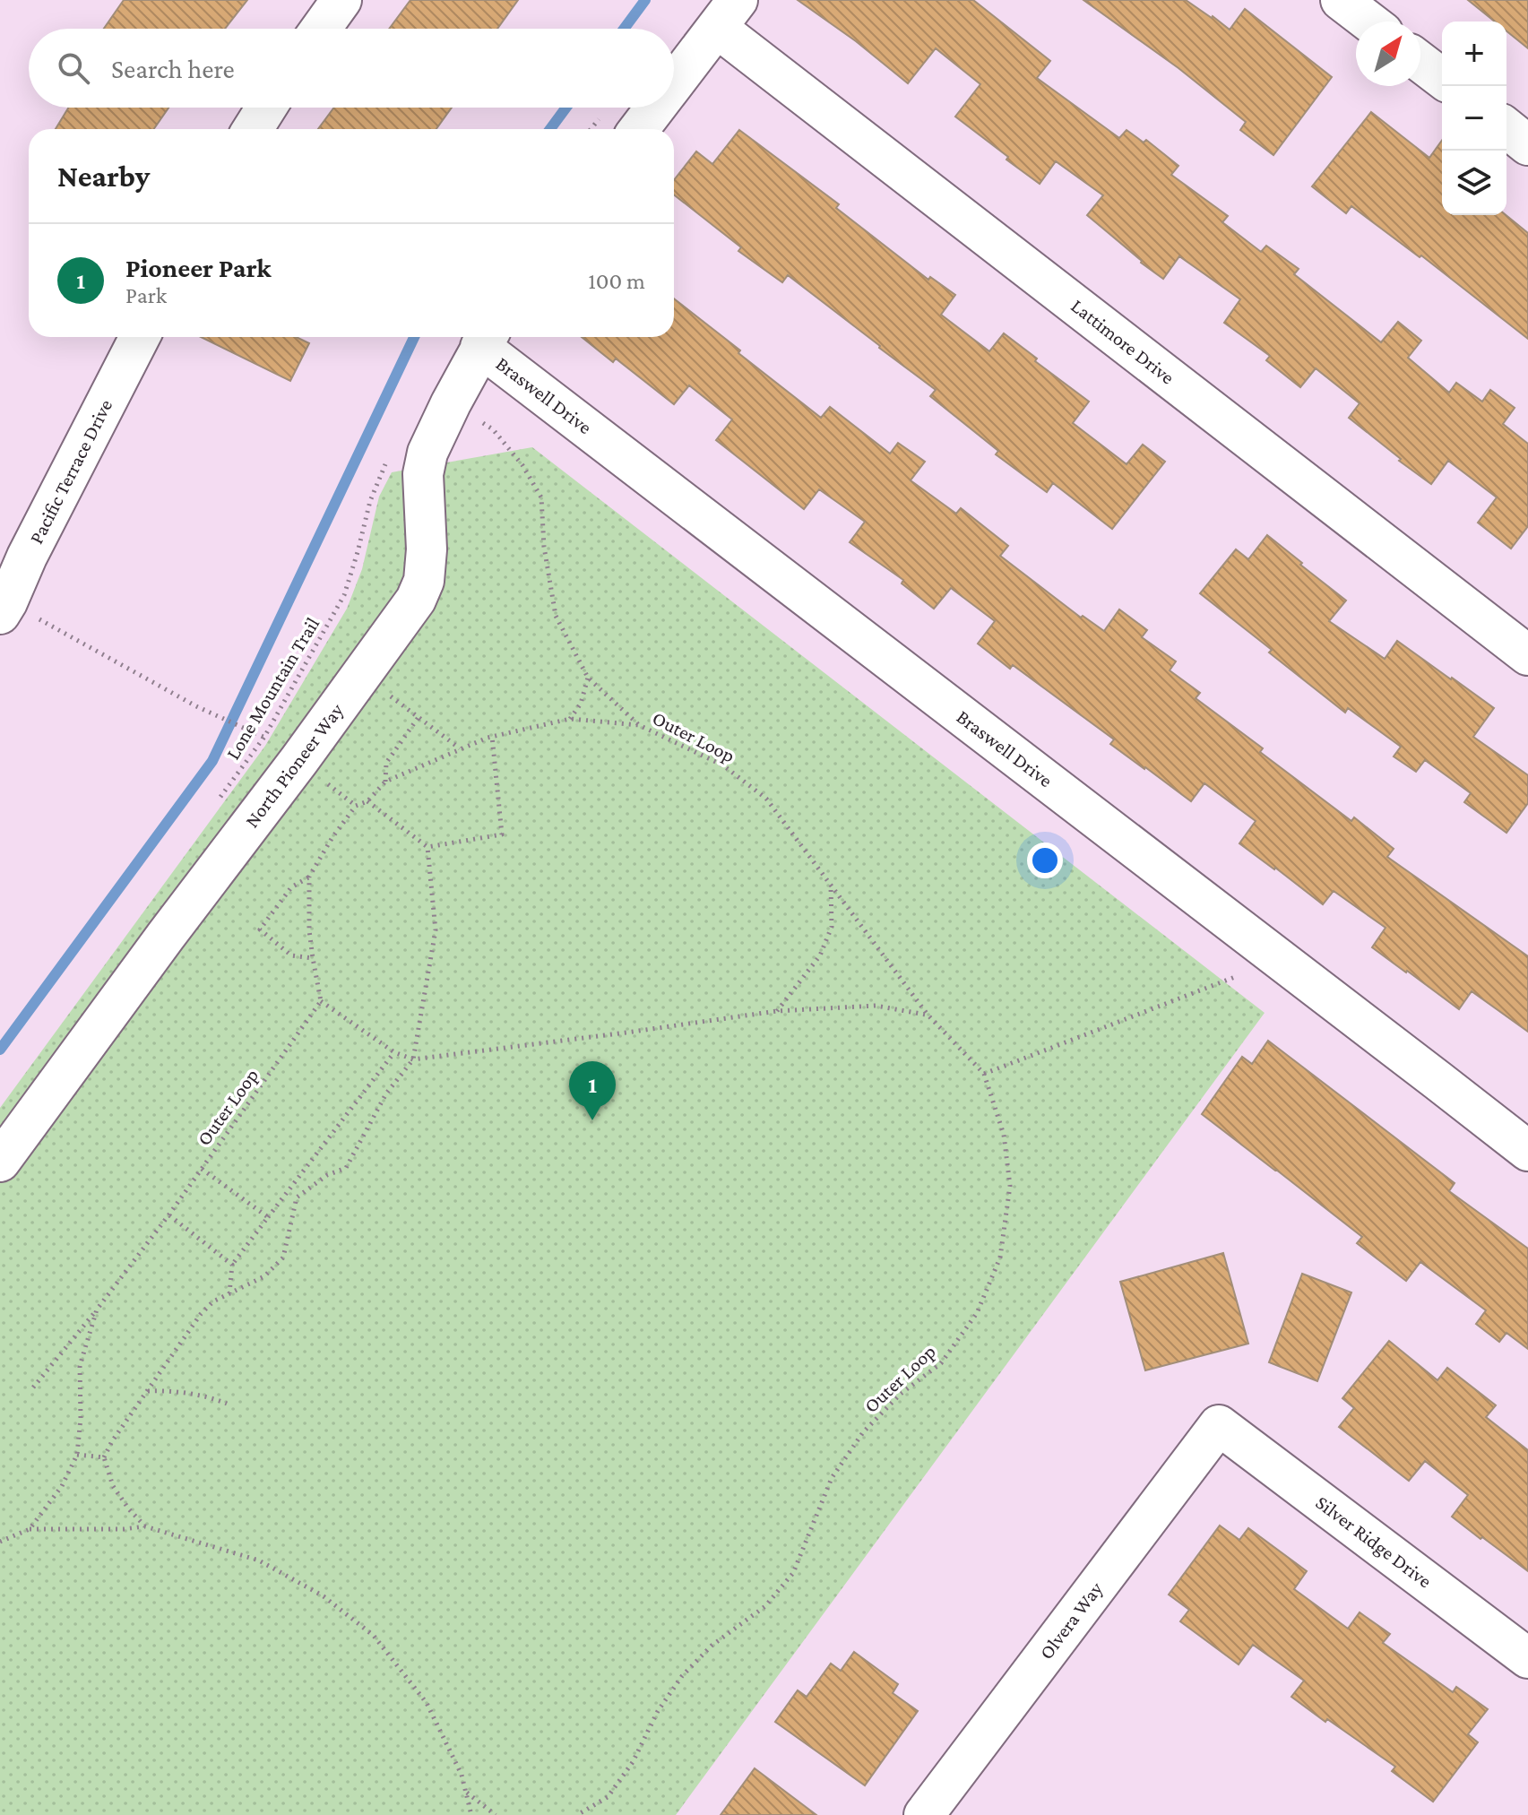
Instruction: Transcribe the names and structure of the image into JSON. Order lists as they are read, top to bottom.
{
  "streets": {
    "street": [
      "Lattimore Drive",
      "Braswell Drive",
      "Pacific Terrace Drive",
      "North Pioneer Way",
      "Silver Ridge Drive",
      "Olvera Way"
    ],
    "path": ["Lone Mountain Trail", "Outer Loop"]
  },
  "crossings": [
    ["Braswell Drive", "North Pioneer Way"],
    ["Silver Ridge Drive", "Olvera Way"]
  ],
  "north": "top right",
  "page": {
    "map_buttons": ["+", "−"],
    "search": "Search here",
    "heading": "Nearby",
    "list": [
      {
        "mark": "1",
        "name": "Pioneer Park",
        "note": "Park",
        "value": "100 m"
      }
    ],
    "pins": "1"
  }
}
